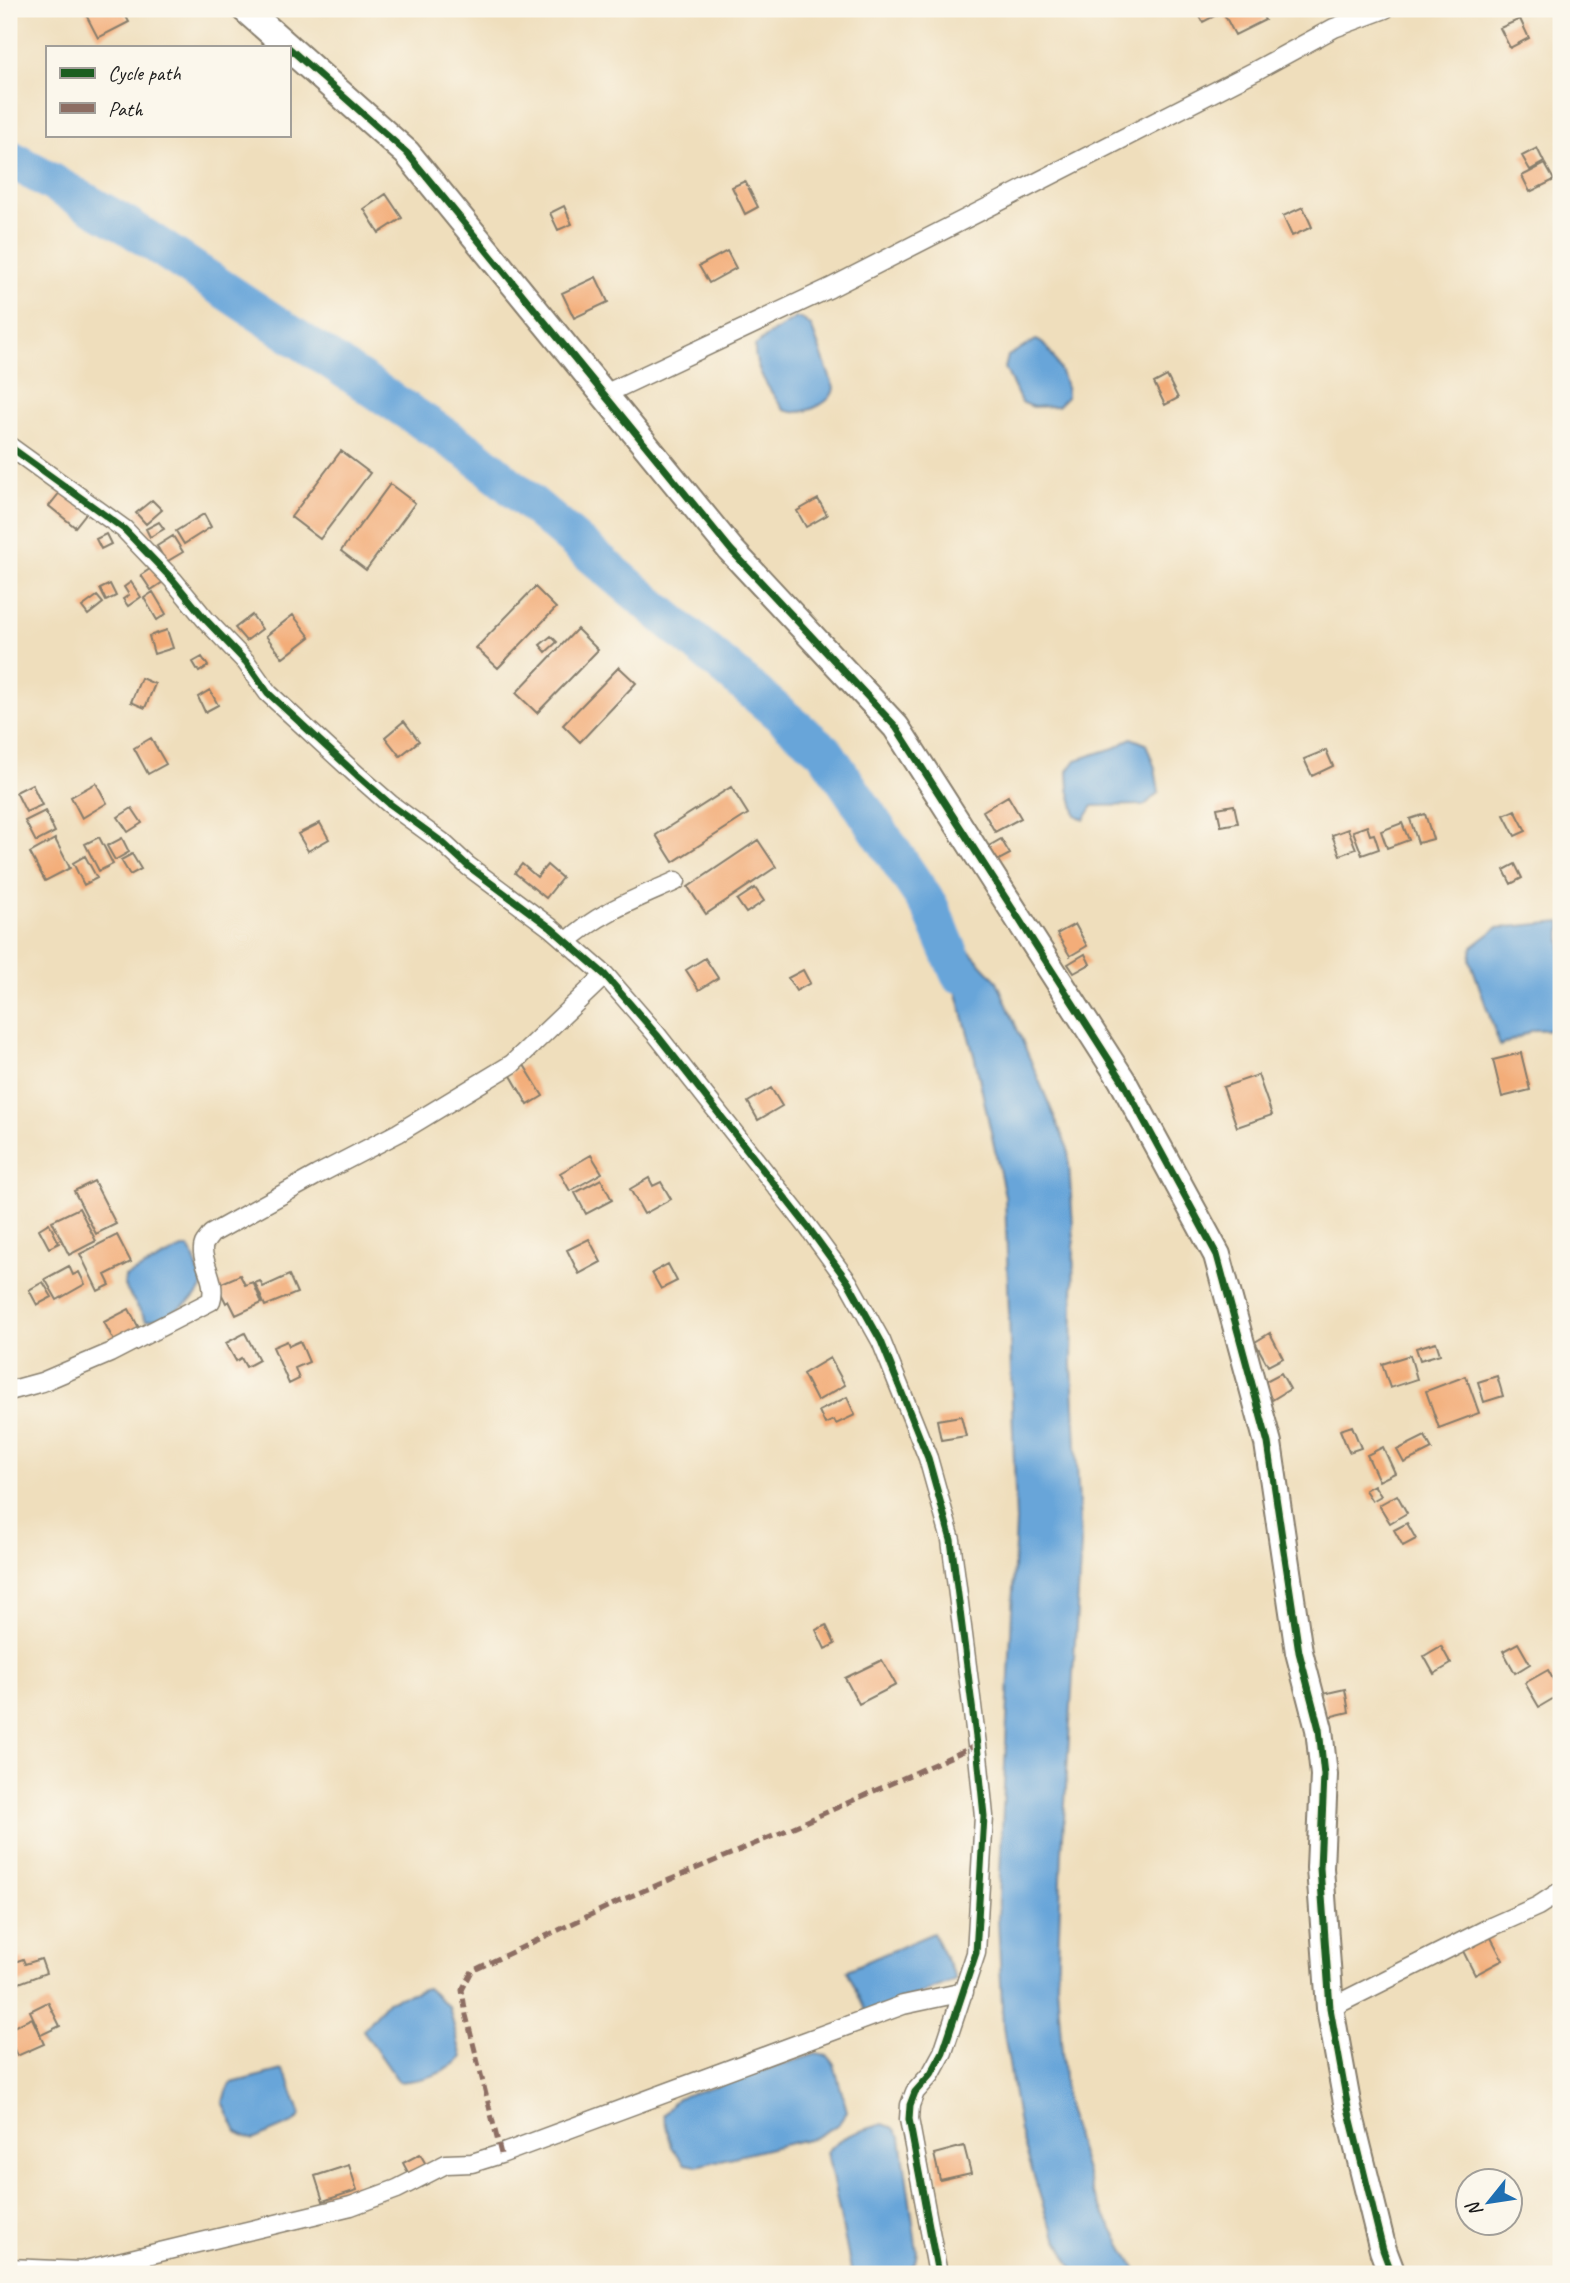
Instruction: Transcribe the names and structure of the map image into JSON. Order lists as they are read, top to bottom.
{
  "legend": ["Cycle path", "Path"],
  "north": "bottom left"
}
